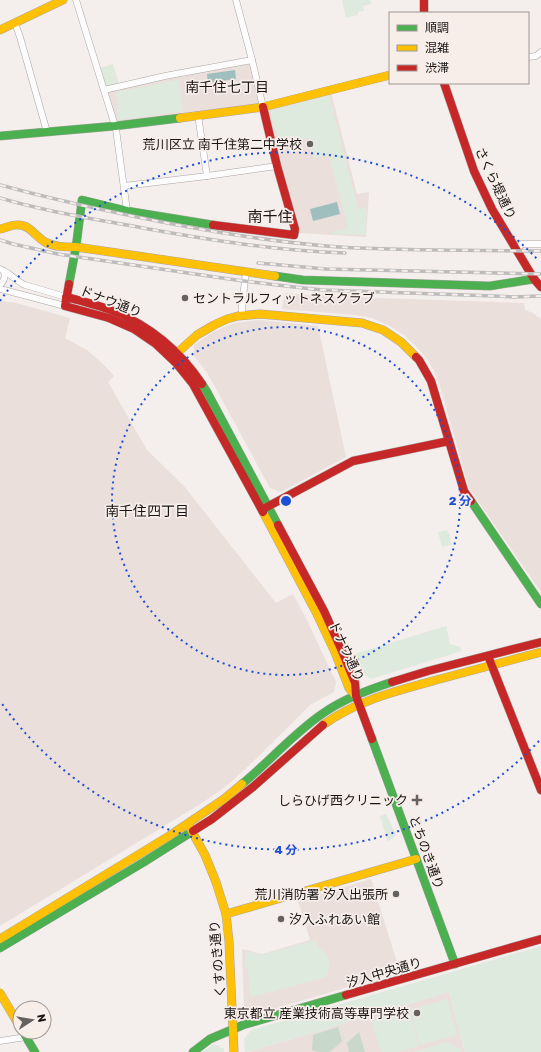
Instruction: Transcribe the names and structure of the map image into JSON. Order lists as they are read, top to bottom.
{
  "streets": {
    "street": [
      "さくら堤通り",
      "ドナウ通り",
      "とちのき通り",
      "くすのき通り",
      "汐入中央通り"
    ]
  },
  "crossings": [
    ["ドナウ通り", "とちのき通り"],
    ["とちのき通り", "汐入中央通り"],
    ["くすのき通り", "汐入中央通り"]
  ],
  "districts": ["南千住七丁目", "南千住", "南千住四丁目"],
  "places": {
    "other": [
      "荒川区立 南千住第二中学校",
      "セントラルフィットネスクラブ",
      "荒川消防署 汐入出張所",
      "汐入ふれあい館",
      "東京都立 産業技術高等専門学校"
    ],
    "health": ["しらひげ西クリニック"]
  },
  "legend": ["順調", "混雑", "渋滞"],
  "north": "right",
  "rings": ["2 分", "4 分"]
}
